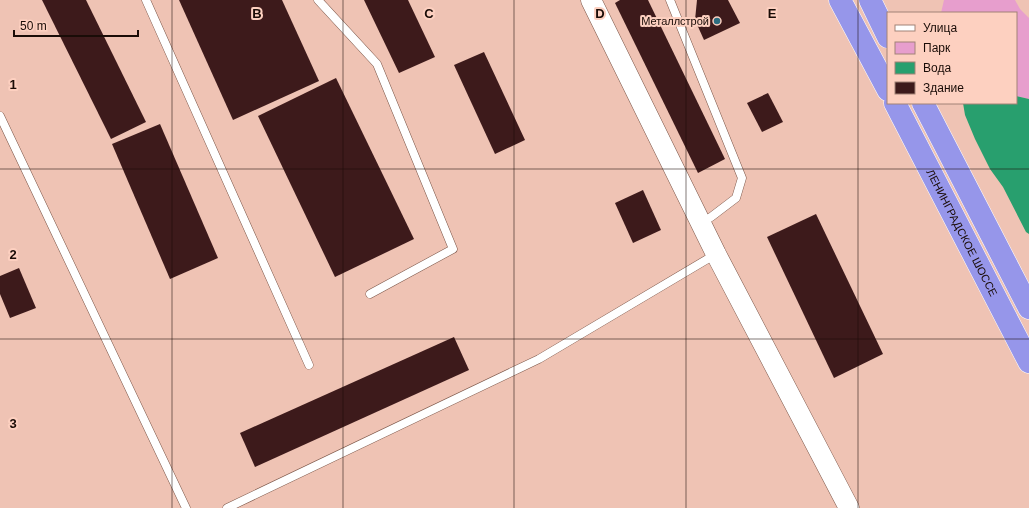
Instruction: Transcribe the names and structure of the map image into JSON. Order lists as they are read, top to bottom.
{
  "streets": {
    "highway": ["ЛЕНИНГРАДСКОЕ ШОССЕ"]
  },
  "places": ["Металлстрой"],
  "legend": [
    "Улица",
    "Парк",
    "Вода",
    "Здание"
  ],
  "scale_bar": "50 m",
  "grid": {
    "columns": [
      "B",
      "C",
      "D",
      "E"
    ],
    "rows": ["1", "2", "3"]
  }
}
